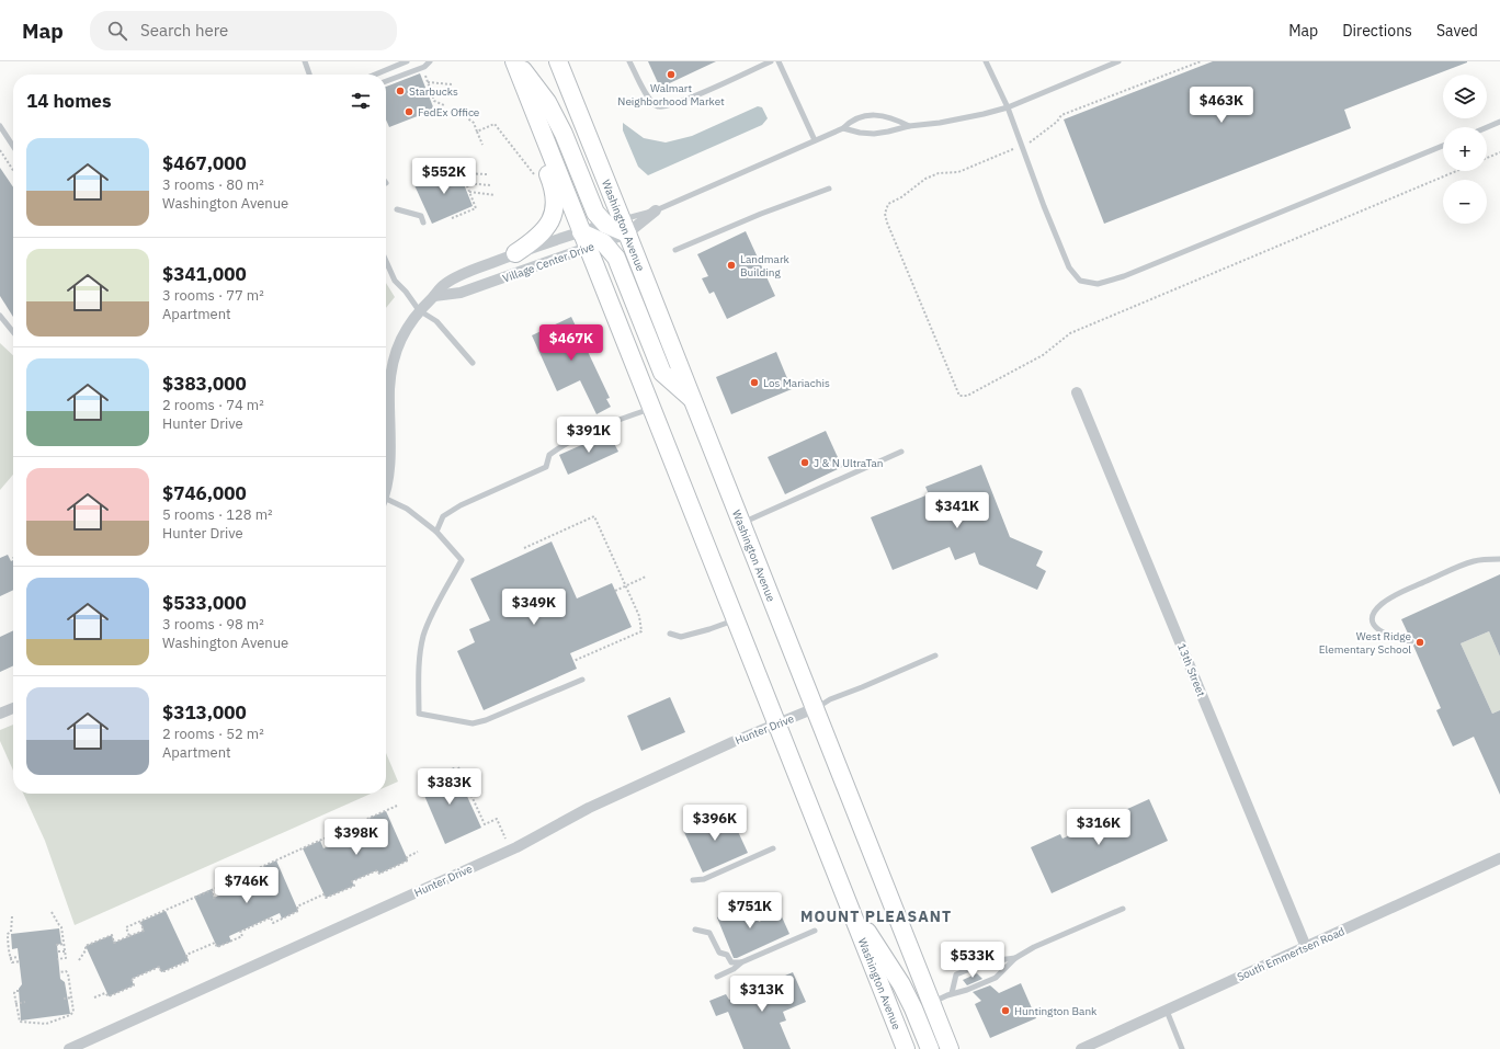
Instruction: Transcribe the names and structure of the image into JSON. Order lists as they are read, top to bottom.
{
  "streets": {
    "main road": ["Washington Avenue"],
    "street": [
      "Village Center Drive",
      "13th Street",
      "Hunter Drive",
      "South Emmertsen Road"
    ]
  },
  "crossings": [
    ["Washington Avenue", "Village Center Drive"],
    ["Washington Avenue", "Hunter Drive"],
    ["13th Street", "South Emmertsen Road"]
  ],
  "districts": ["MOUNT PLEASANT"],
  "places": [
    "Walmart Neighborhood Market",
    "Starbucks",
    "FedEx Office",
    "Landmark Building",
    "Los Mariachis",
    "J & N UltraTan",
    "West Ridge Elementary School",
    "Huntington Bank"
  ],
  "page": {
    "header": "Map",
    "search": "Search here",
    "nav": ["Map", "Directions", "Saved"],
    "map_buttons": ["+", "−"],
    "heading": "14 homes",
    "price": [
      "$463K",
      "$552K",
      "$467K",
      "$391K",
      "$341K",
      "$349K",
      "$383K",
      "$396K",
      "$316K",
      "$398K",
      "$746K",
      "$751K",
      "$533K",
      "$313K"
    ],
    "list": [
      {
        "name": "$467,000",
        "note": "3 rooms · 80 m² · Washington Avenue"
      },
      {
        "name": "$341,000",
        "note": "3 rooms · 77 m² · Apartment"
      },
      {
        "name": "$383,000",
        "note": "2 rooms · 74 m² · Hunter Drive"
      },
      {
        "name": "$746,000",
        "note": "5 rooms · 128 m² · Hunter Drive"
      },
      {
        "name": "$533,000",
        "note": "3 rooms · 98 m² · Washington Avenue"
      },
      {
        "name": "$313,000",
        "note": "2 rooms · 52 m² · Apartment"
      }
    ]
  }
}
